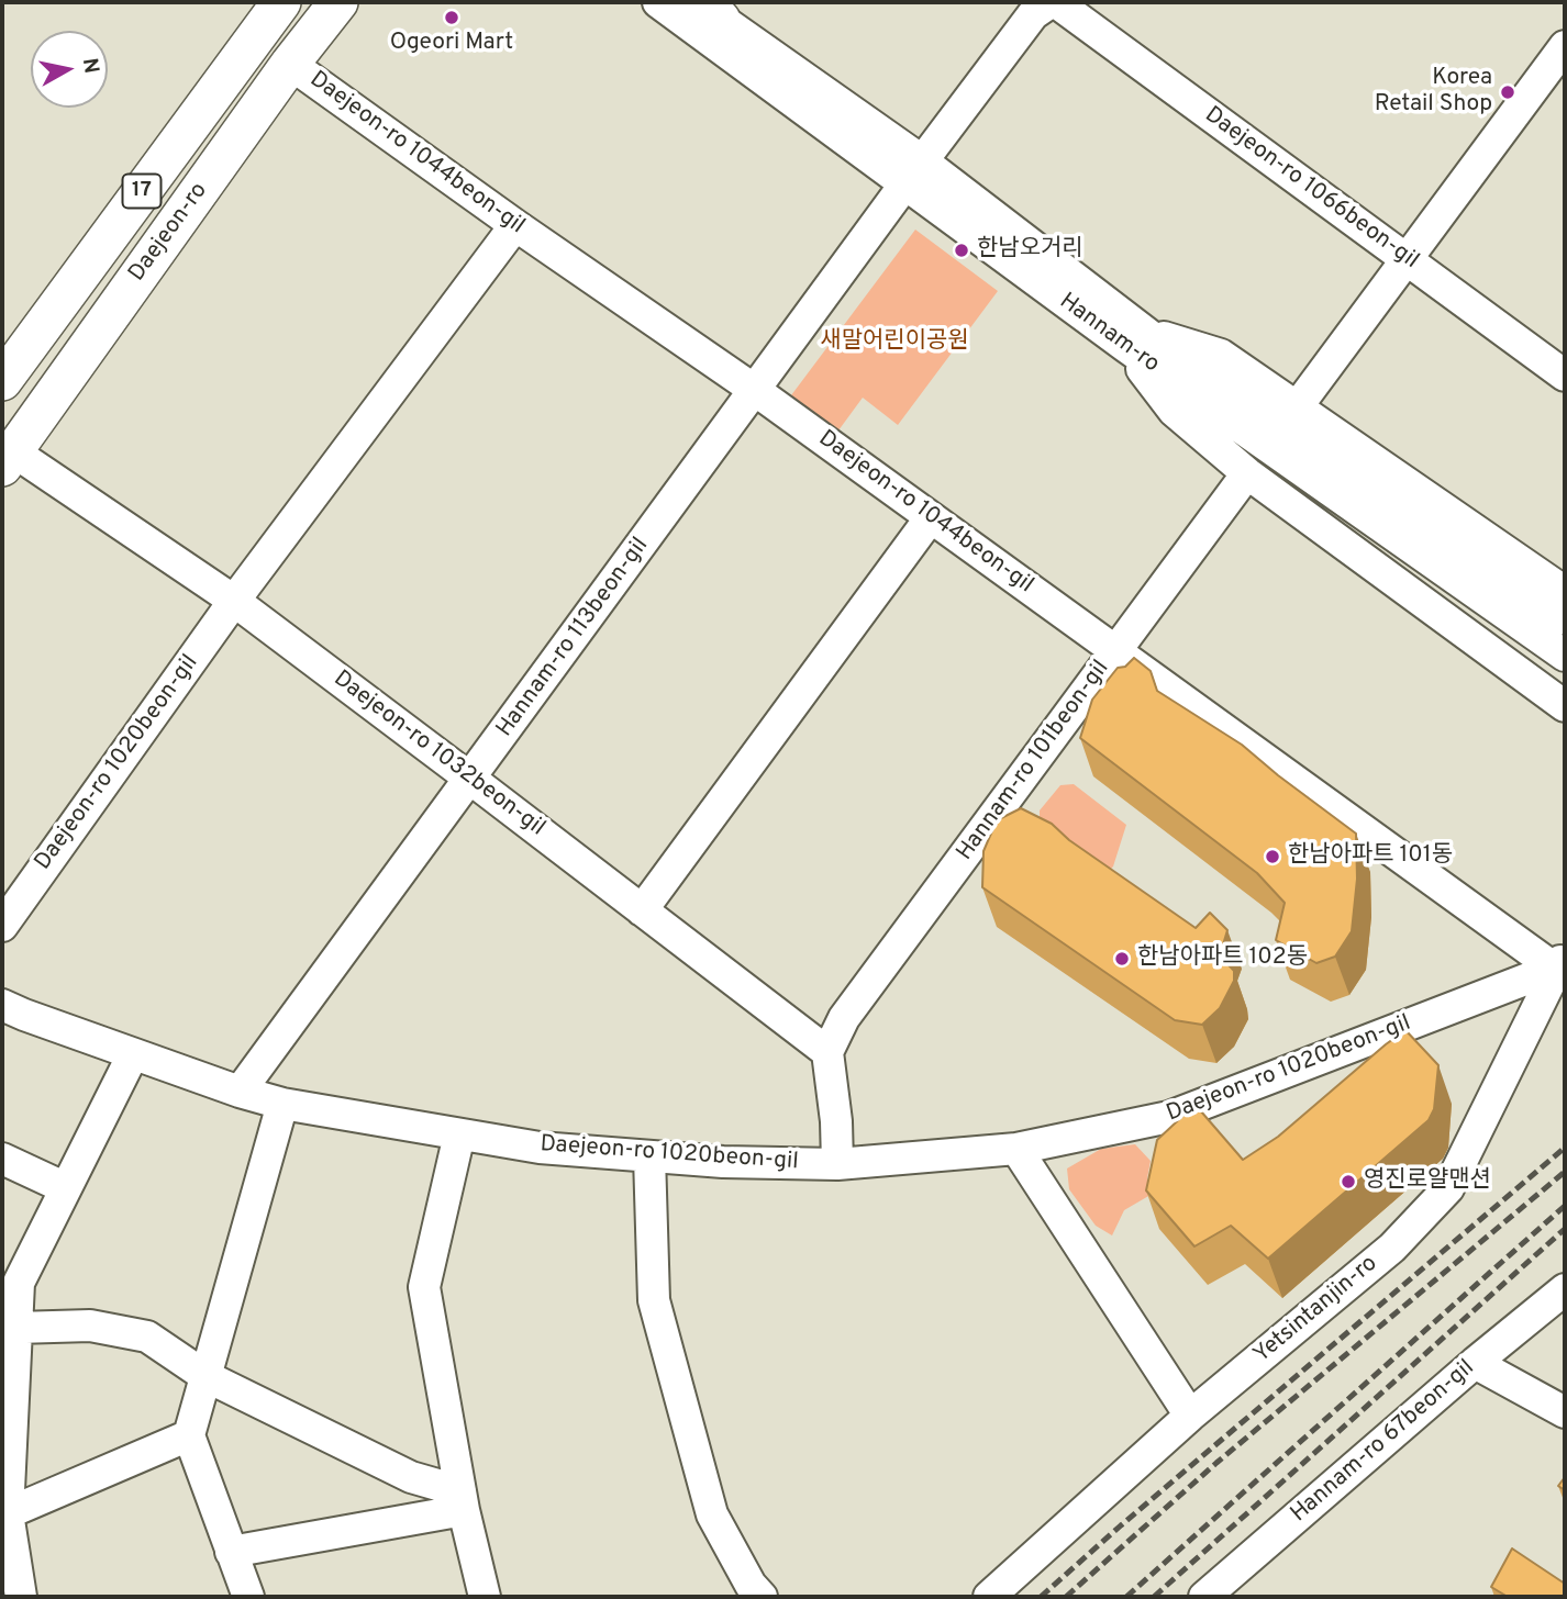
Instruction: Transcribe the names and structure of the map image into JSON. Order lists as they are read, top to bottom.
{
  "streets": {
    "main road": ["17", "Daejeon-ro"],
    "street": [
      "Daejeon-ro 1044beon-gil",
      "Daejeon-ro 1066beon-gil",
      "Hannam-ro",
      "Hannam-ro 113beon-gil",
      "Daejeon-ro 1032beon-gil",
      "Hannam-ro 101beon-gil",
      "Daejeon-ro 1020beon-gil",
      "Yetsintanjin-ro",
      "Hannam-ro 67beon-gil"
    ]
  },
  "crossings": [
    ["Daejeon-ro 1044beon-gil", "Daejeon-ro"],
    ["Daejeon-ro 1044beon-gil", "Hannam-ro 113beon-gil"],
    ["Daejeon-ro 1044beon-gil", "Hannam-ro 101beon-gil"],
    ["Daejeon-ro 1044beon-gil", "Daejeon-ro 1020beon-gil"],
    ["Daejeon-ro 1044beon-gil", "Yetsintanjin-ro"],
    ["Daejeon-ro 1066beon-gil", "Hannam-ro 113beon-gil"],
    ["Daejeon-ro", "Daejeon-ro 1032beon-gil"],
    ["Hannam-ro", "Hannam-ro 113beon-gil"],
    ["Hannam-ro 113beon-gil", "Daejeon-ro 1032beon-gil"],
    ["Hannam-ro 113beon-gil", "Daejeon-ro 1020beon-gil"],
    ["Daejeon-ro 1032beon-gil", "Hannam-ro 101beon-gil"],
    ["Daejeon-ro 1032beon-gil", "Daejeon-ro 1020beon-gil"],
    ["Daejeon-ro 1020beon-gil", "Yetsintanjin-ro"]
  ],
  "parks": ["새말어린이공원"],
  "places": [
    "Ogeori Mart",
    "Korea Retail Shop",
    "한남오거리",
    "한남아파트 101동",
    "한남아파트 102동",
    "영진로얄맨션"
  ],
  "north": "right"
}
